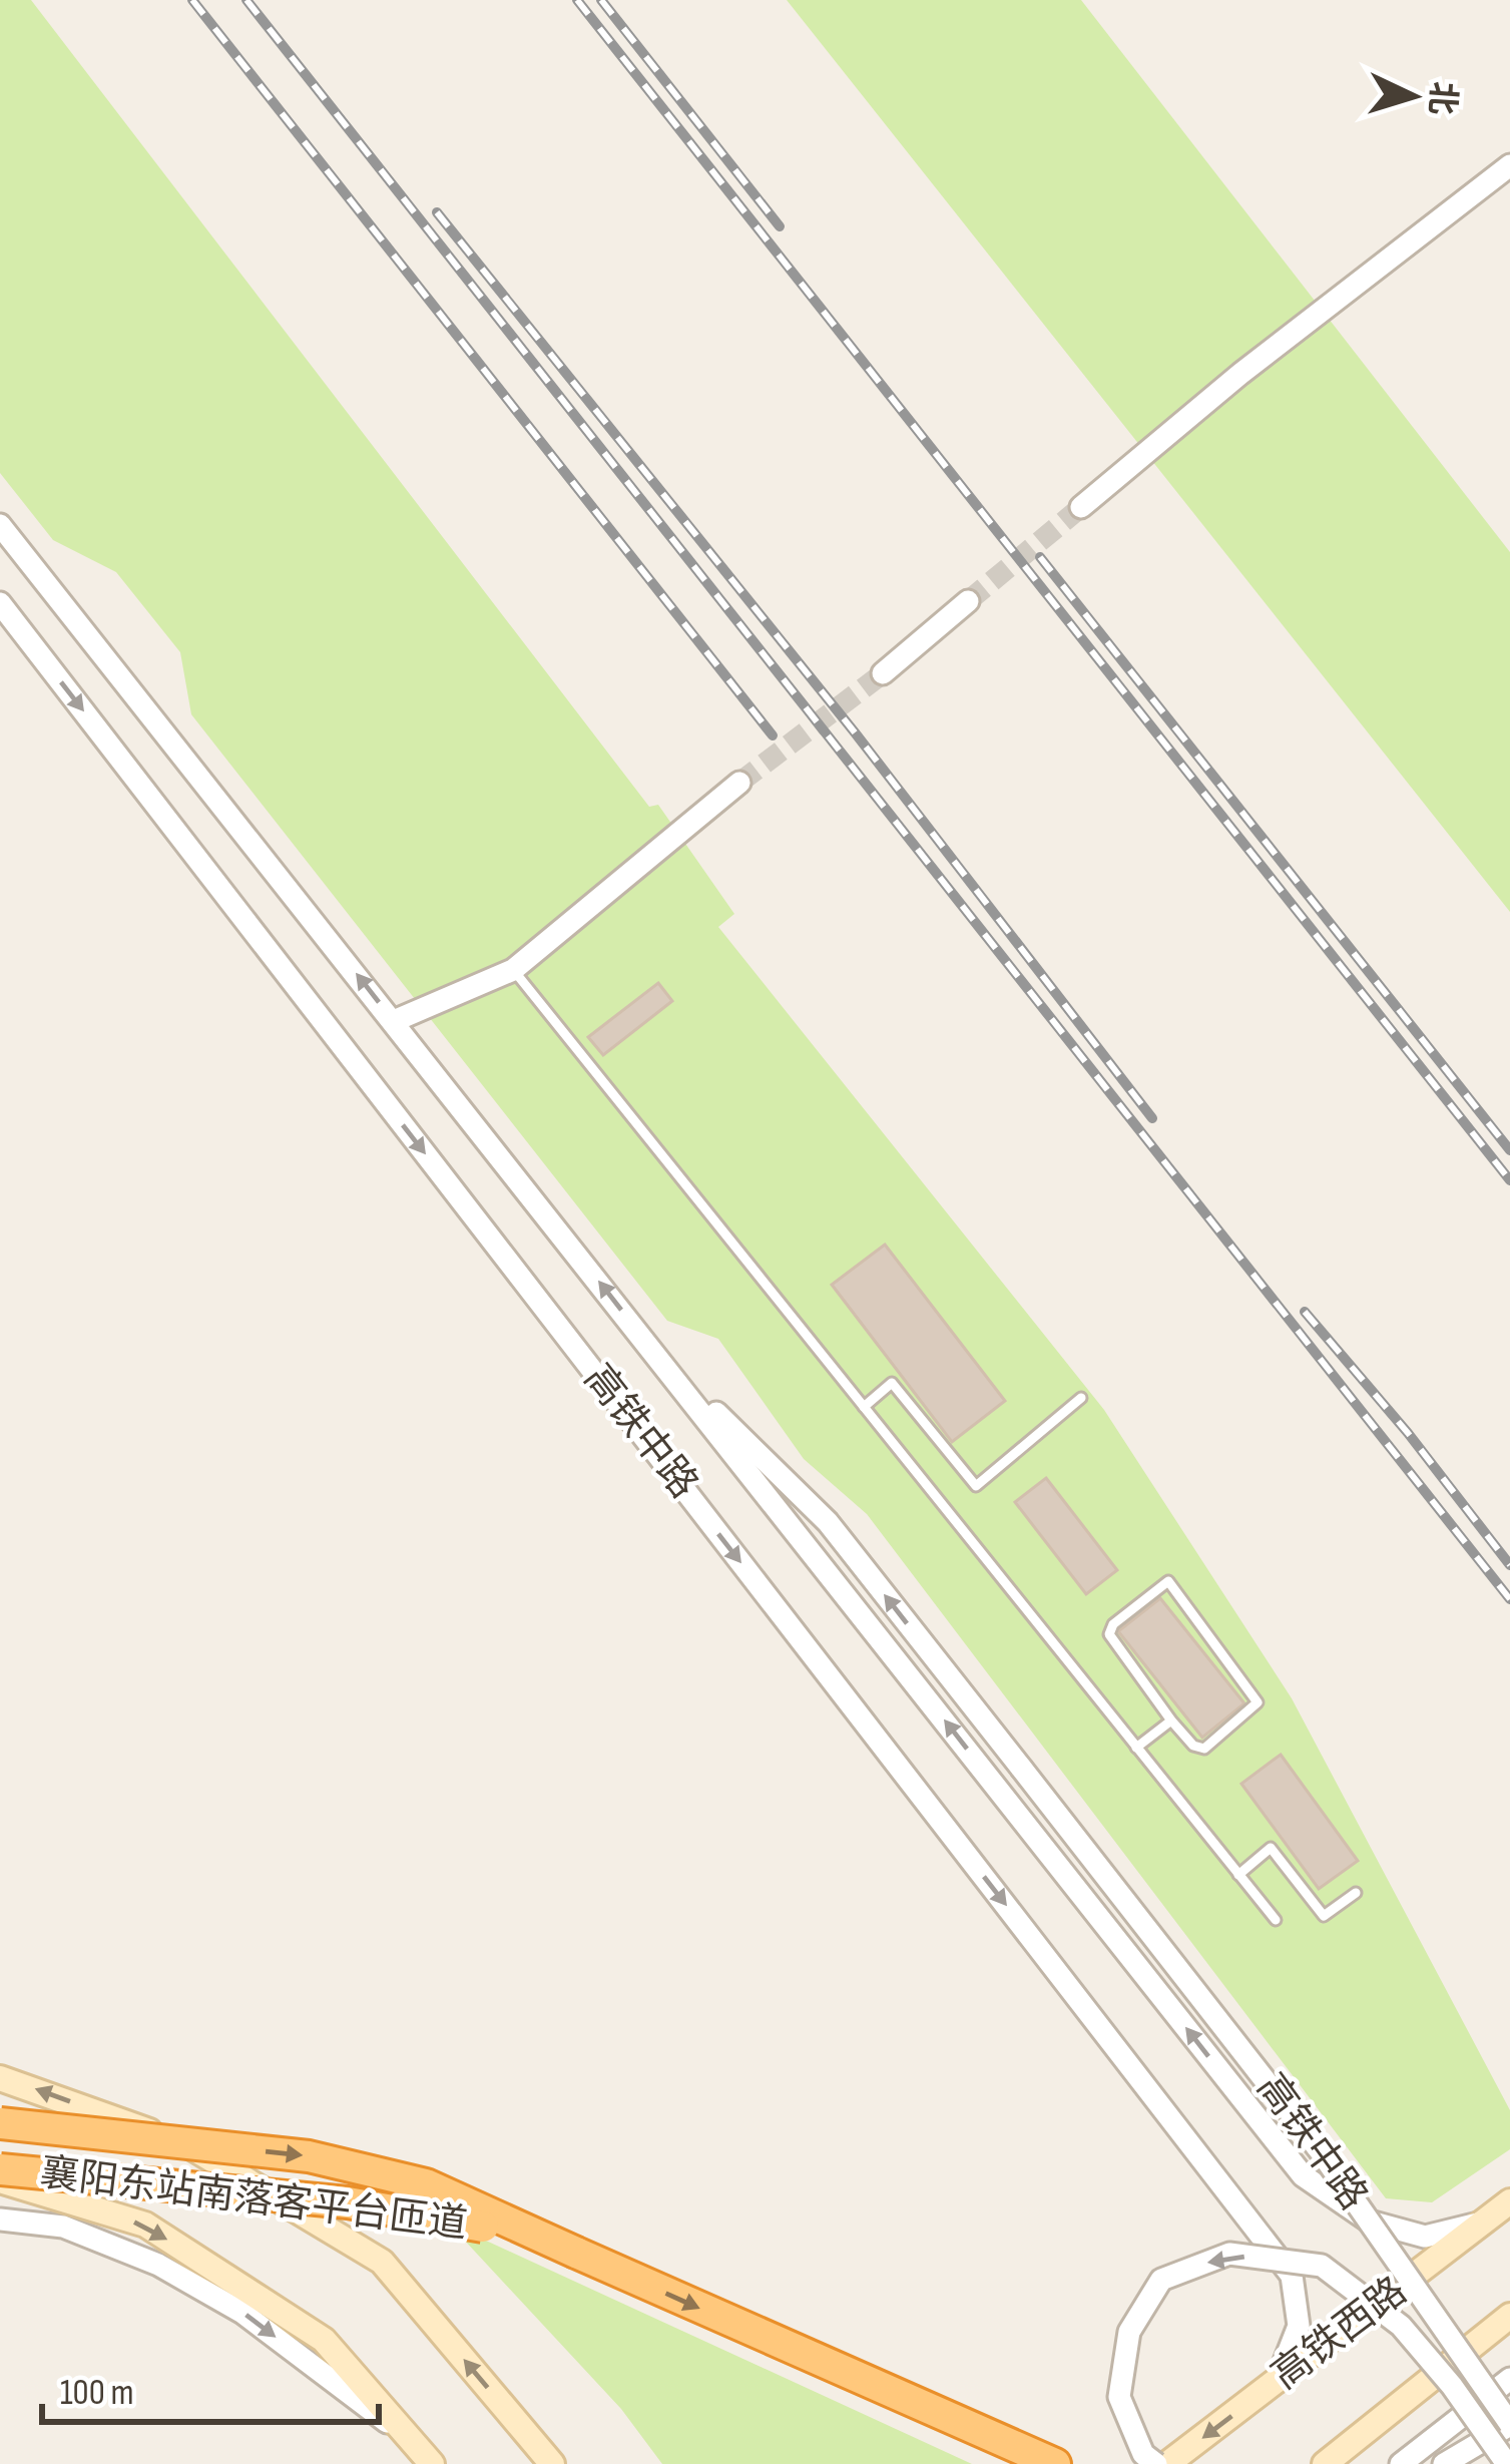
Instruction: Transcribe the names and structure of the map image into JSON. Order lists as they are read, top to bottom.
{
  "streets": {
    "highway": ["襄阳东站南落客平台匝道"],
    "main road": ["高铁西路"],
    "street": ["高铁中路"]
  },
  "crossings": [
    ["高铁中路", "高铁西路"]
  ],
  "scale_bar": "100 m",
  "north": "right"
}
